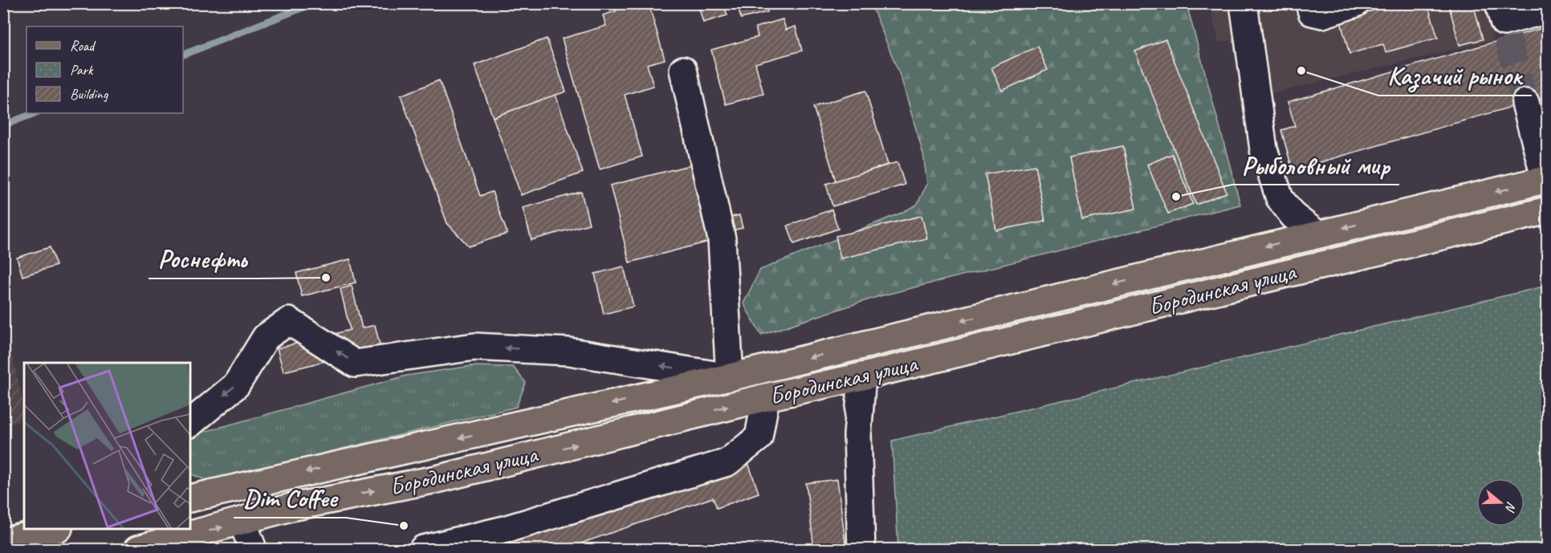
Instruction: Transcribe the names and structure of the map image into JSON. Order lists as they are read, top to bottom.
{
  "streets": {
    "main road": ["Бородинская улица"]
  },
  "places": [
    "Казачий рынок",
    "Рыболовный мир",
    "Роснефть",
    "Dim Coffee"
  ],
  "legend": ["Road", "Park", "Building"],
  "north": "right"
}
